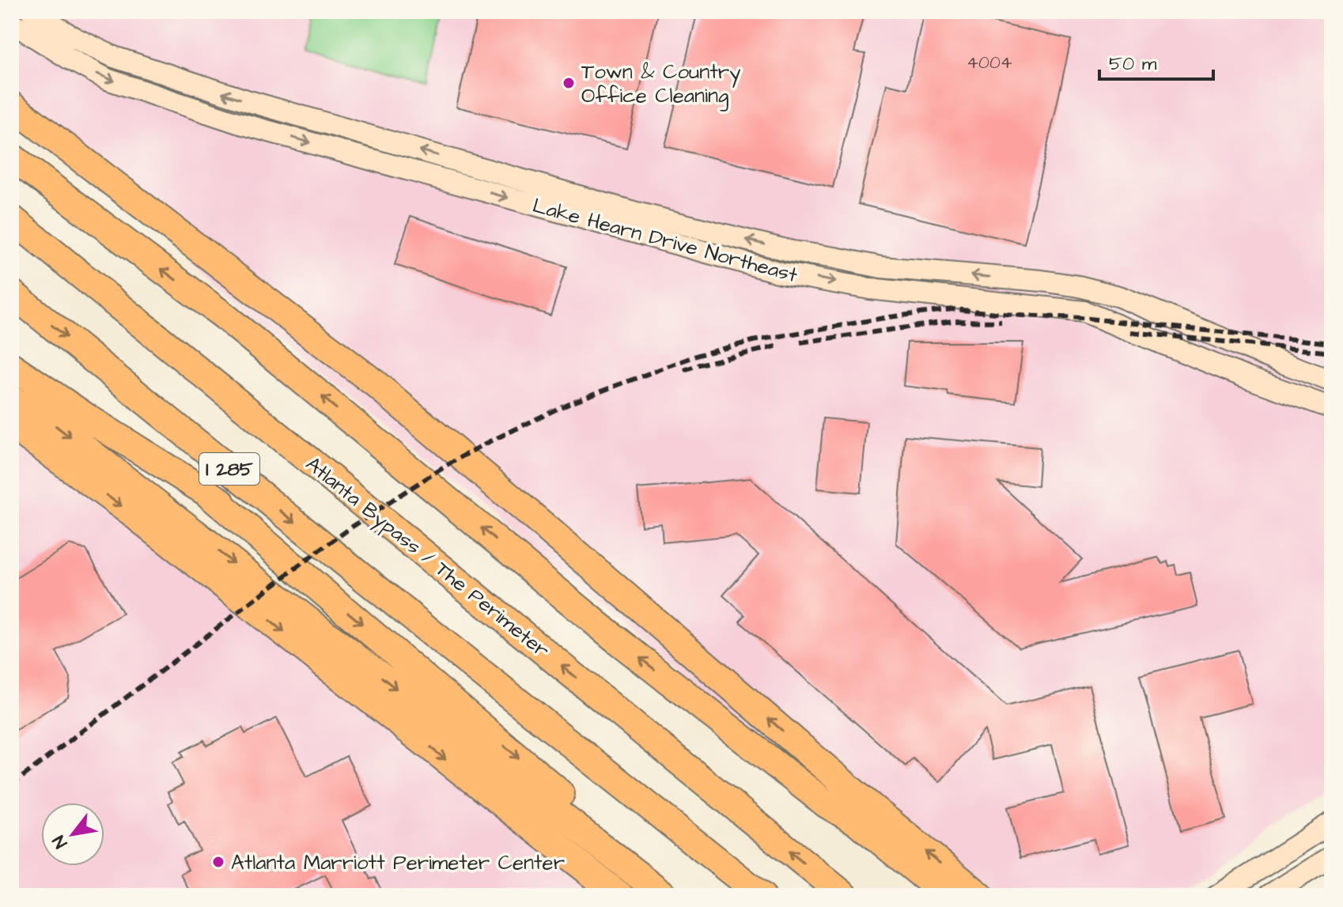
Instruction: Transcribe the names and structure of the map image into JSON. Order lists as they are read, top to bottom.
{
  "streets": {
    "highway": ["I 285", "Atlanta Bypass / The Perimeter"],
    "street": ["Lake Hearn Drive Northeast"]
  },
  "places": ["Town & Country Office Cleaning", "Atlanta Marriott Perimeter Center"],
  "house_numbers": ["4004"],
  "scale_bar": "50 m",
  "north": "bottom left"
}
